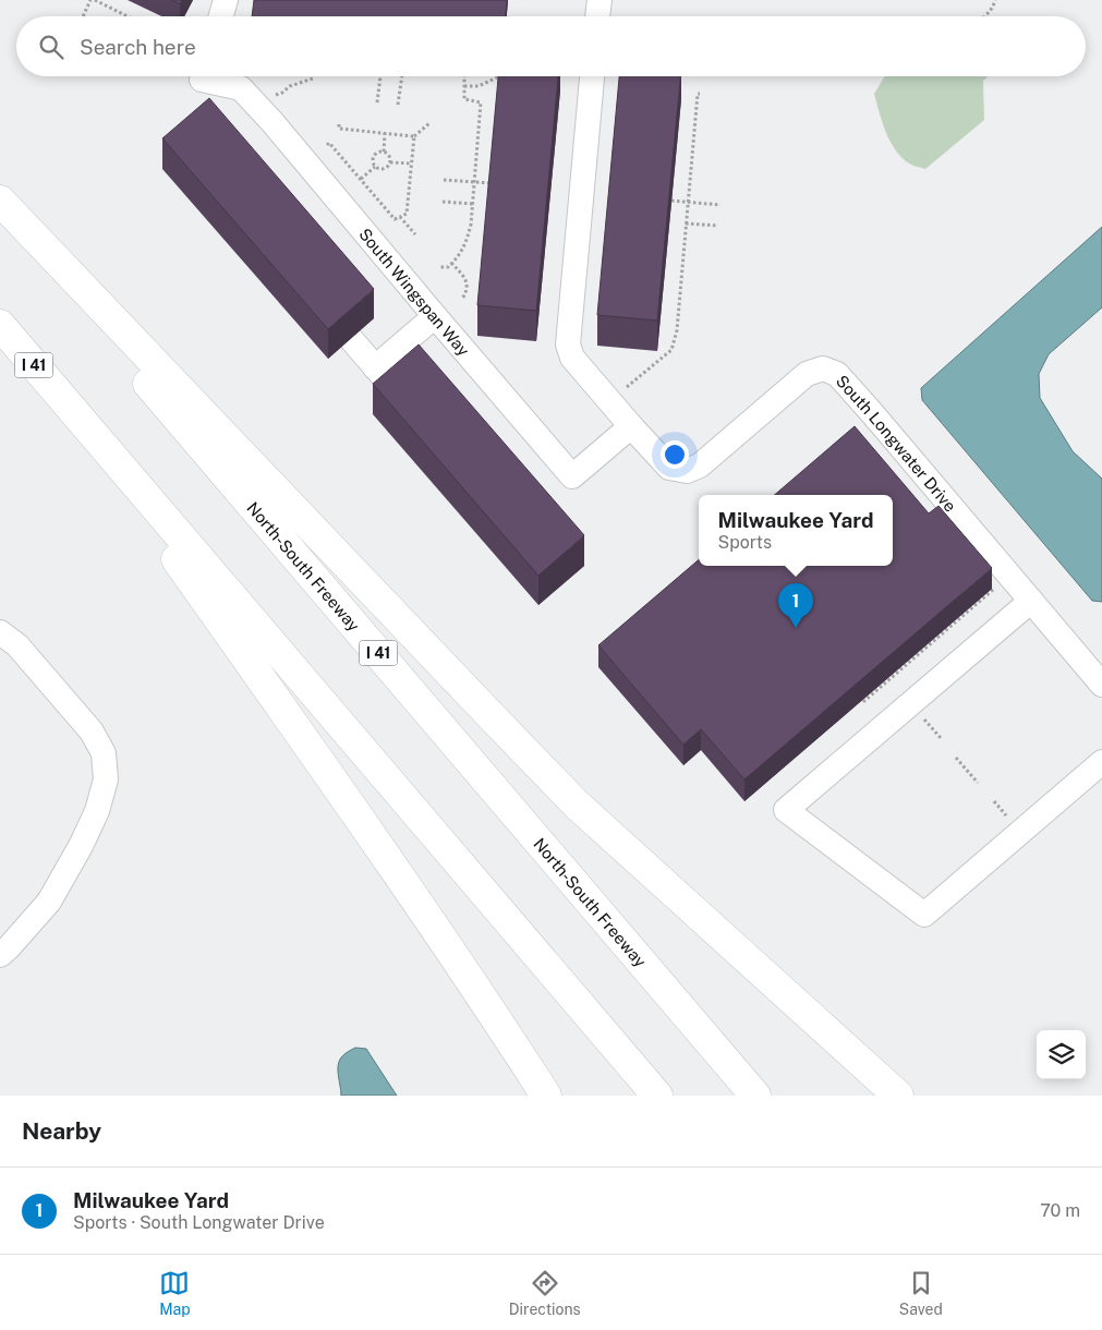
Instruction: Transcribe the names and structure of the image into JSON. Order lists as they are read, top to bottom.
{
  "streets": {
    "highway": ["I 41", "North-South Freeway"],
    "street": ["South Wingspan Way", "South Longwater Drive"]
  },
  "crossings": [
    ["South Wingspan Way", "South Longwater Drive"]
  ],
  "page": {
    "search": "Search here",
    "popup": ["Milwaukee Yard", "Sports"],
    "pins": "1",
    "heading": "Nearby",
    "list": [
      {
        "mark": "1",
        "name": "Milwaukee Yard",
        "note": "Sports · South Longwater Drive",
        "value": "70 m"
      }
    ],
    "nav": ["Map", "Directions", "Saved"]
  }
}
